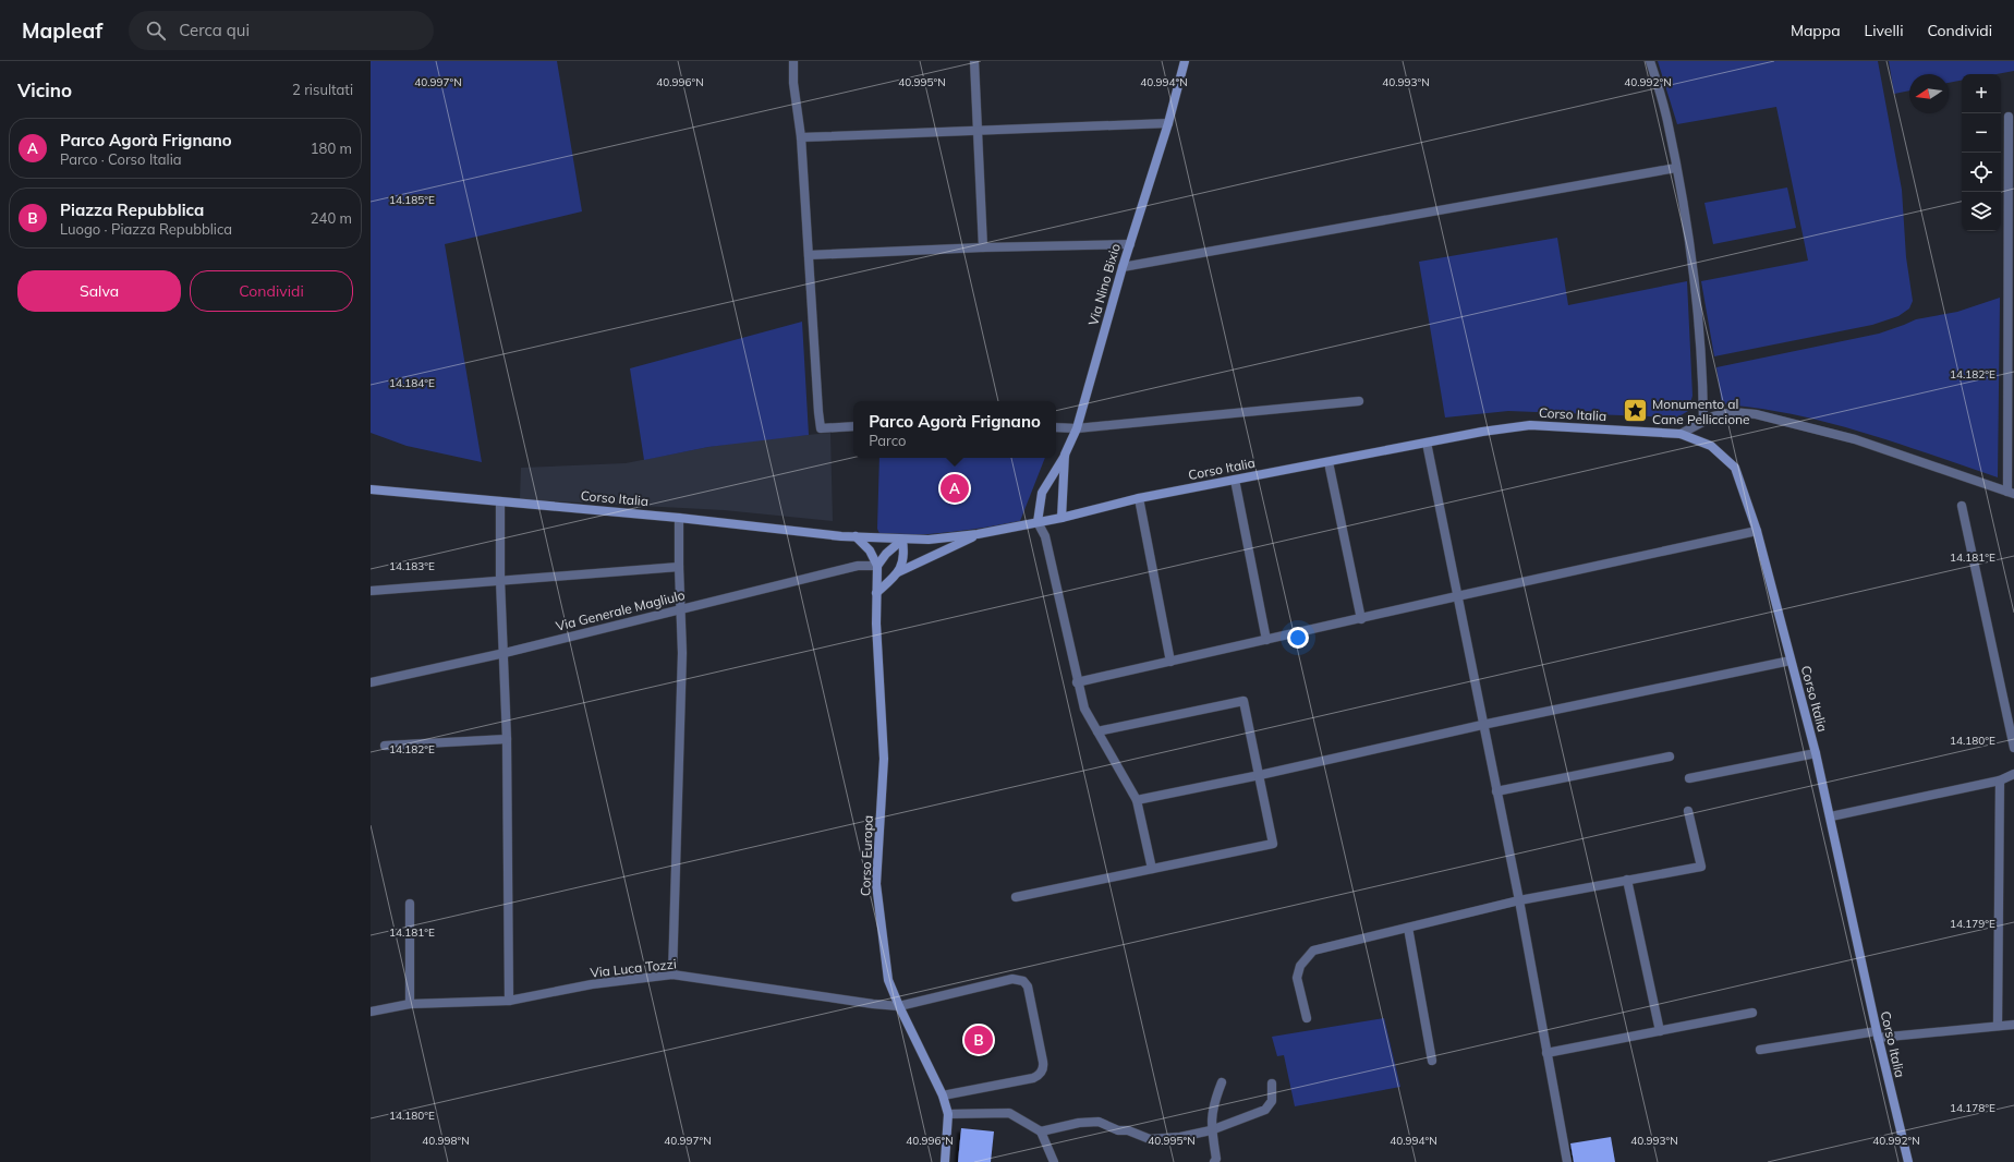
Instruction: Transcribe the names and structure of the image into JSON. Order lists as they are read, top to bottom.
{
  "streets": {
    "street": [
      "Via Nino Bixio",
      "Corso Italia",
      "Via Generale Magliulo",
      "Corso Europa",
      "Via Luca Tozzi"
    ]
  },
  "crossings": [
    ["Via Nino Bixio", "Corso Italia"],
    ["Corso Europa", "Via Luca Tozzi"]
  ],
  "places": {
    "place": ["Monumento al Cane Pelliccione"]
  },
  "north": "left",
  "page": {
    "header": "Mapleaf",
    "search": "Cerca qui",
    "nav": ["Mappa", "Livelli", "Condividi"],
    "heading": ["Vicino", "2 risultati"],
    "map_buttons": ["+", "−"],
    "list": [
      {
        "mark": "A",
        "name": "Parco Agorà Frignano",
        "note": "Parco · Corso Italia",
        "value": "180 m"
      },
      {
        "mark": "B",
        "name": "Piazza Repubblica",
        "note": "Luogo · Piazza Repubblica",
        "value": "240 m"
      }
    ],
    "buttons": ["Salva", "Condividi"],
    "popup": ["Parco Agorà Frignano", "Parco"],
    "pins": ["A", "B"]
  },
  "coordinates": [
    "40.997°N",
    "40.996°N",
    "40.995°N",
    "40.994°N",
    "40.993°N",
    "40.992°N",
    "14.185°E",
    "14.182°E",
    "14.184°E",
    "14.181°E",
    "14.183°E",
    "14.180°E",
    "14.179°E",
    "14.178°E",
    "40.998°N"
  ]
}
